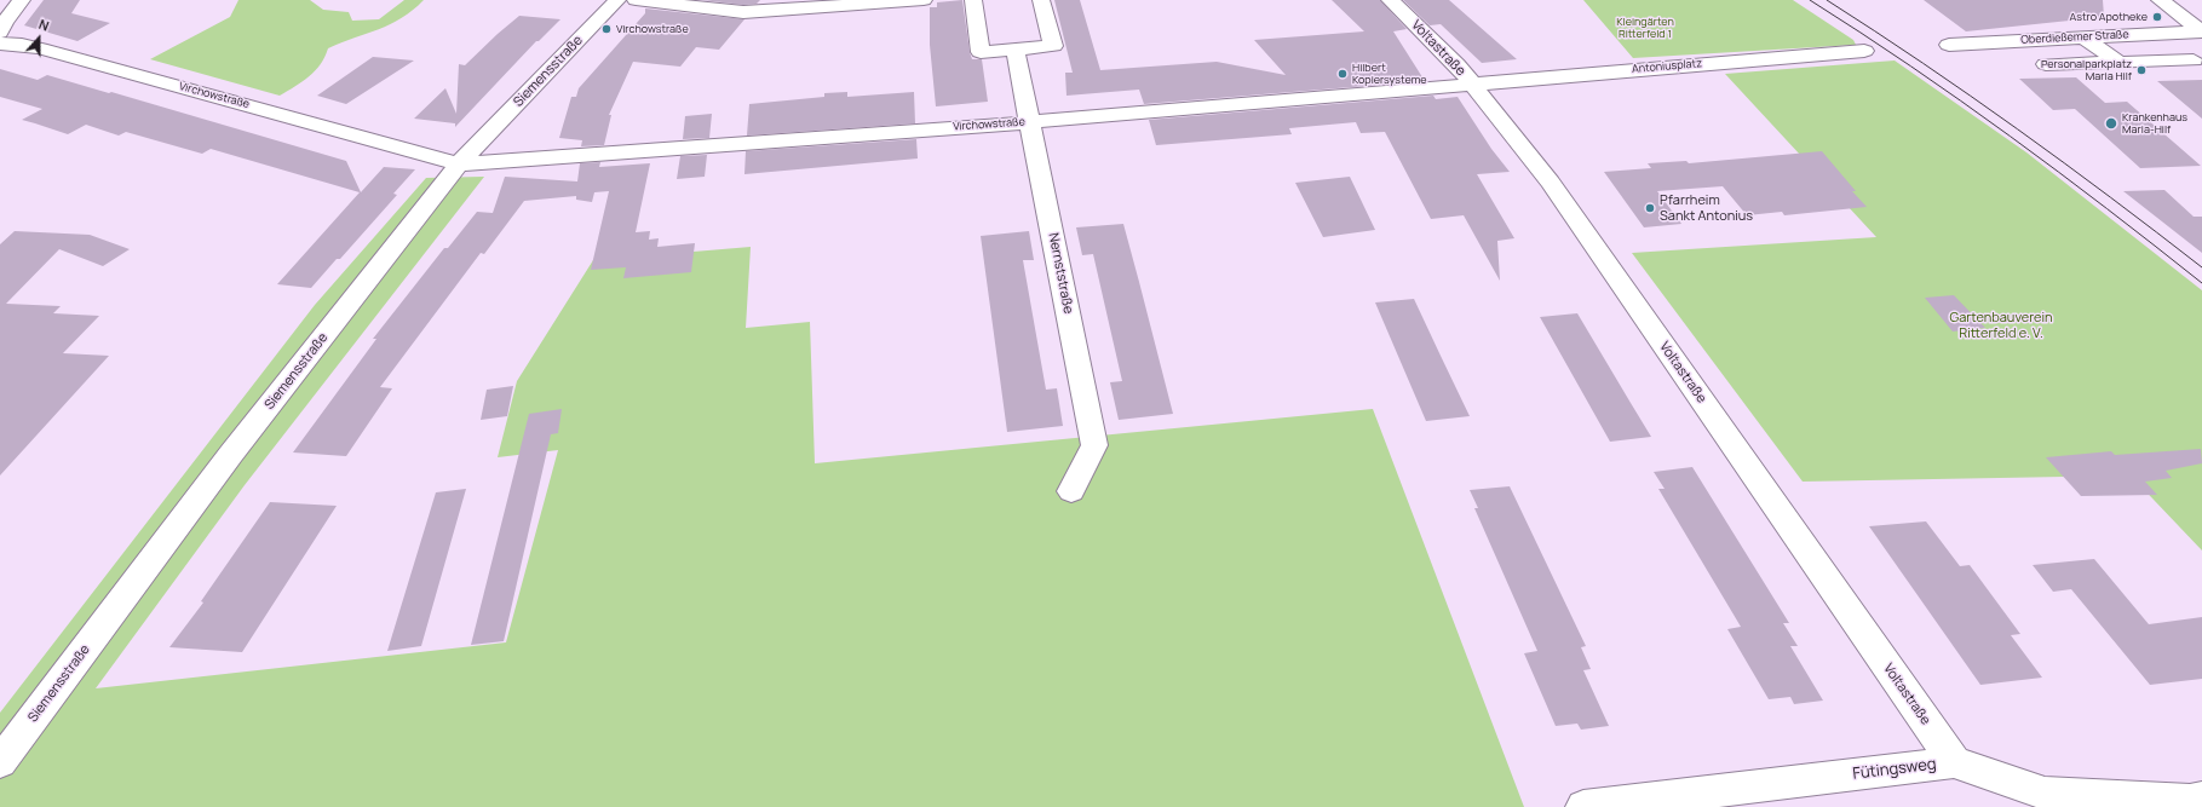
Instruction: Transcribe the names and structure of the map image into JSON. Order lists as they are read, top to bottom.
{
  "streets": {
    "street": [
      "Oberdießemer Straße",
      "Voltastraße",
      "Antoniusplatz",
      "Siemensstraße",
      "Virchowstraße",
      "Nernststraße",
      "Fütingsweg"
    ]
  },
  "crossings": [
    ["Voltastraße", "Antoniusplatz"],
    ["Voltastraße", "Virchowstraße"],
    ["Voltastraße", "Fütingsweg"],
    ["Antoniusplatz", "Virchowstraße"],
    ["Siemensstraße", "Virchowstraße"],
    ["Virchowstraße", "Nernststraße"]
  ],
  "parks": ["Kleingärten Ritterfeld 1", "Gartenbauverein Ritterfeld e. V."],
  "places": [
    "Astro Apotheke",
    "Virchowstraße",
    "Personalparkplatz Maria Hilf",
    "Hilbert Kopiersysteme",
    "Krankenhaus Maria-Hilf",
    "Pfarrheim Sankt Antonius"
  ],
  "north": "top"
}
